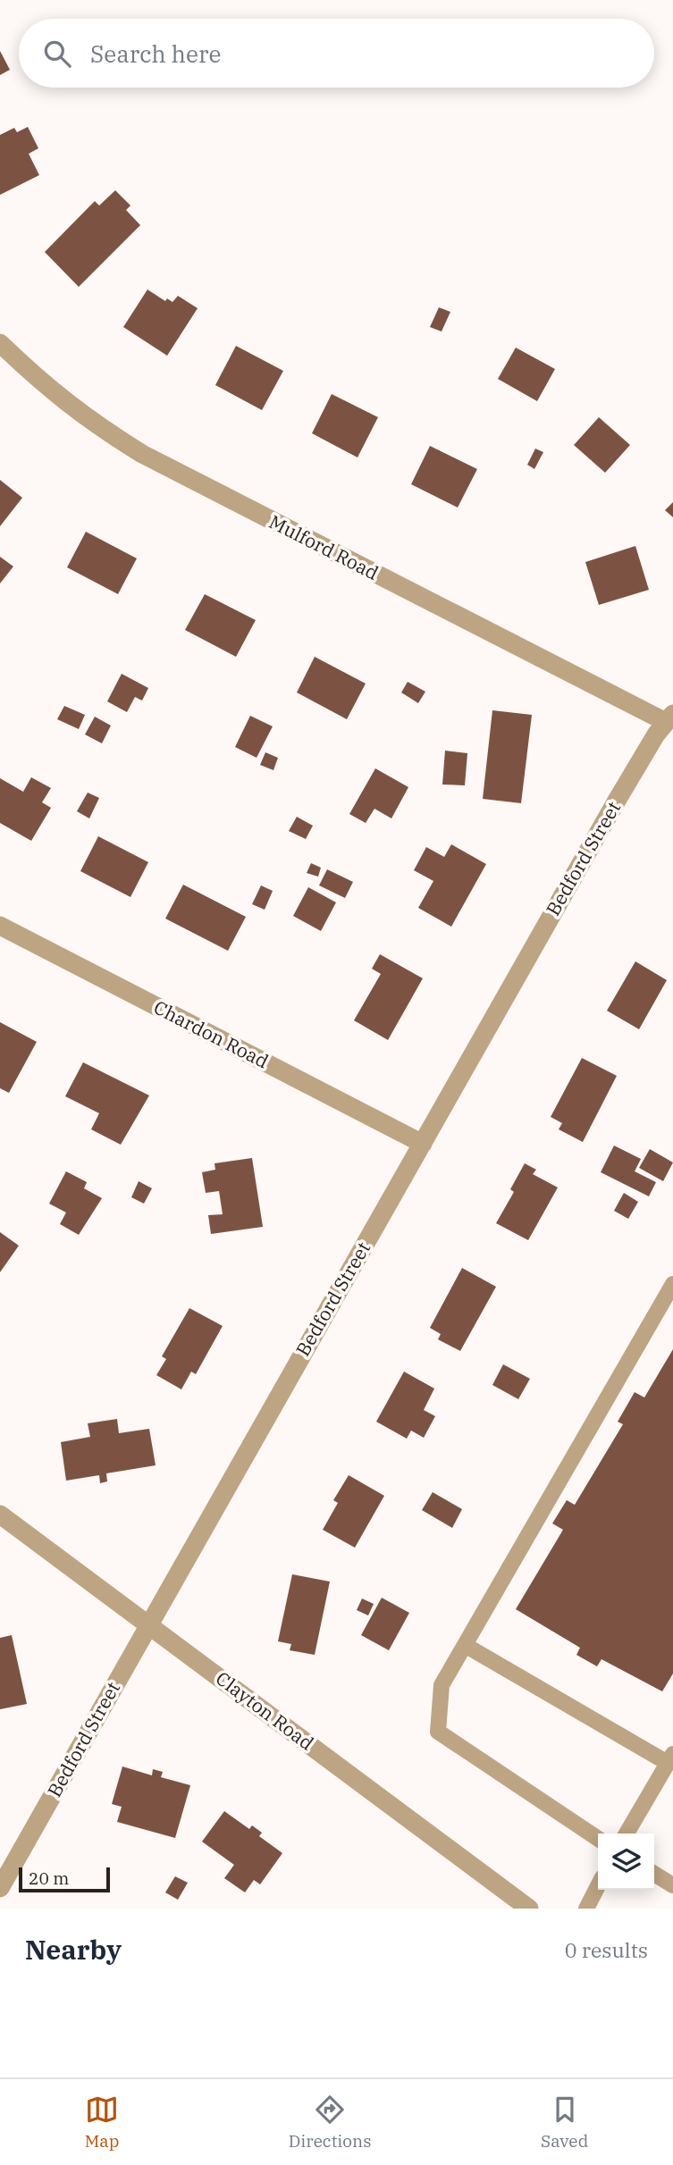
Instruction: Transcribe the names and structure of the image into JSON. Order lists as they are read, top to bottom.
{
  "streets": {
    "street": [
      "Mulford Road",
      "Bedford Street",
      "Chardon Road",
      "Clayton Road"
    ]
  },
  "crossings": [
    ["Mulford Road", "Bedford Street"],
    ["Bedford Street", "Chardon Road"],
    ["Bedford Street", "Clayton Road"]
  ],
  "scale_bar": "20 m",
  "page": {
    "search": "Search here",
    "scale": "20 m",
    "heading": ["Nearby", "0 results"],
    "nav": ["Map", "Directions", "Saved"]
  }
}
